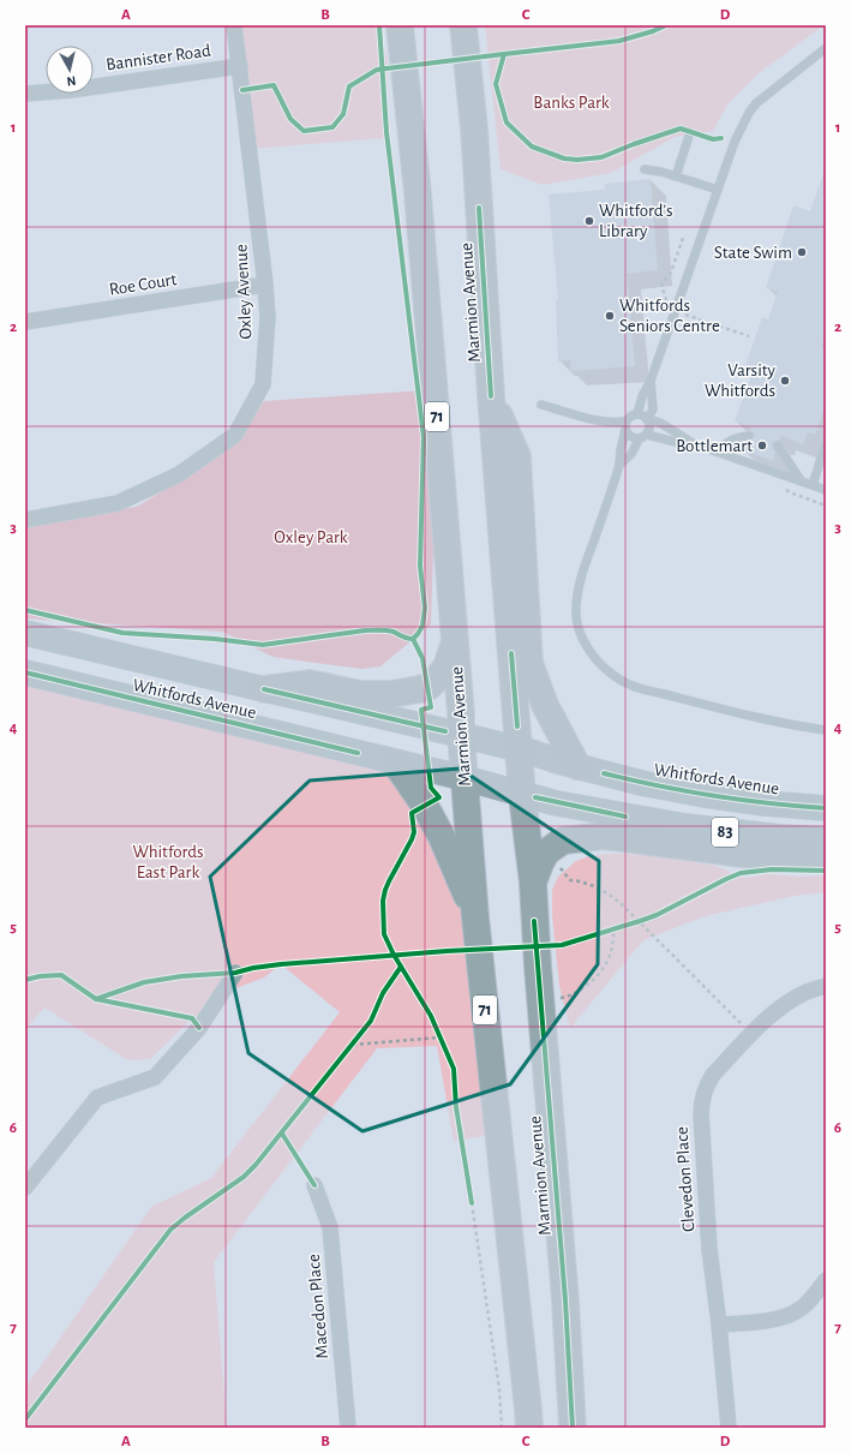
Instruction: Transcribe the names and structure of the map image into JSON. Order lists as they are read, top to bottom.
{
  "streets": {
    "highway": ["Marmion Avenue", "71"],
    "main road": ["Whitfords Avenue", "83"],
    "street": [
      "Bannister Road",
      "Roe Court",
      "Oxley Avenue",
      "Clevedon Place",
      "Macedon Place"
    ]
  },
  "crossings": [
    ["Bannister Road", "Oxley Avenue"],
    ["Roe Court", "Oxley Avenue"],
    ["Marmion Avenue", "Whitfords Avenue"]
  ],
  "parks": ["Banks Park", "Oxley Park", "Whitfords East Park"],
  "places": [
    "Whitford's Library",
    "State Swim",
    "Whitfords Seniors Centre",
    "Varsity Whitfords",
    "Bottlemart"
  ],
  "north": "bottom",
  "grid": {
    "columns": [
      "A",
      "B",
      "C",
      "D"
    ],
    "rows": [
      "1",
      "2",
      "3",
      "4",
      "5",
      "6",
      "7"
    ]
  }
}
